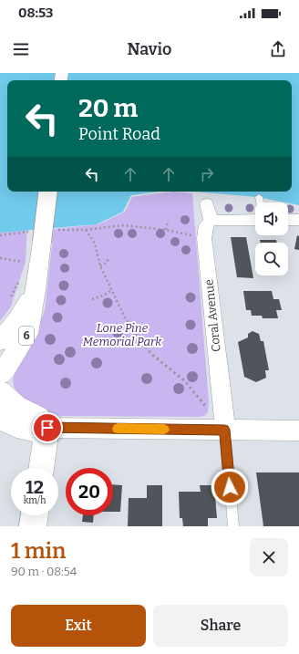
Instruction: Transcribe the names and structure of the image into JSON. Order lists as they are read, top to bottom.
{
  "streets": {
    "main road": ["6"],
    "street": ["Coral Avenue"]
  },
  "parks": ["Lone Pine Memorial Park"],
  "page": {
    "status": "08:53",
    "header": "Navio",
    "turn": ["20 m", "Point Road"],
    "speed": "12 km/h",
    "limit": "20",
    "heading": ["1 min", "90 m · 08:54"],
    "buttons": ["Exit", "Share"]
  }
}
